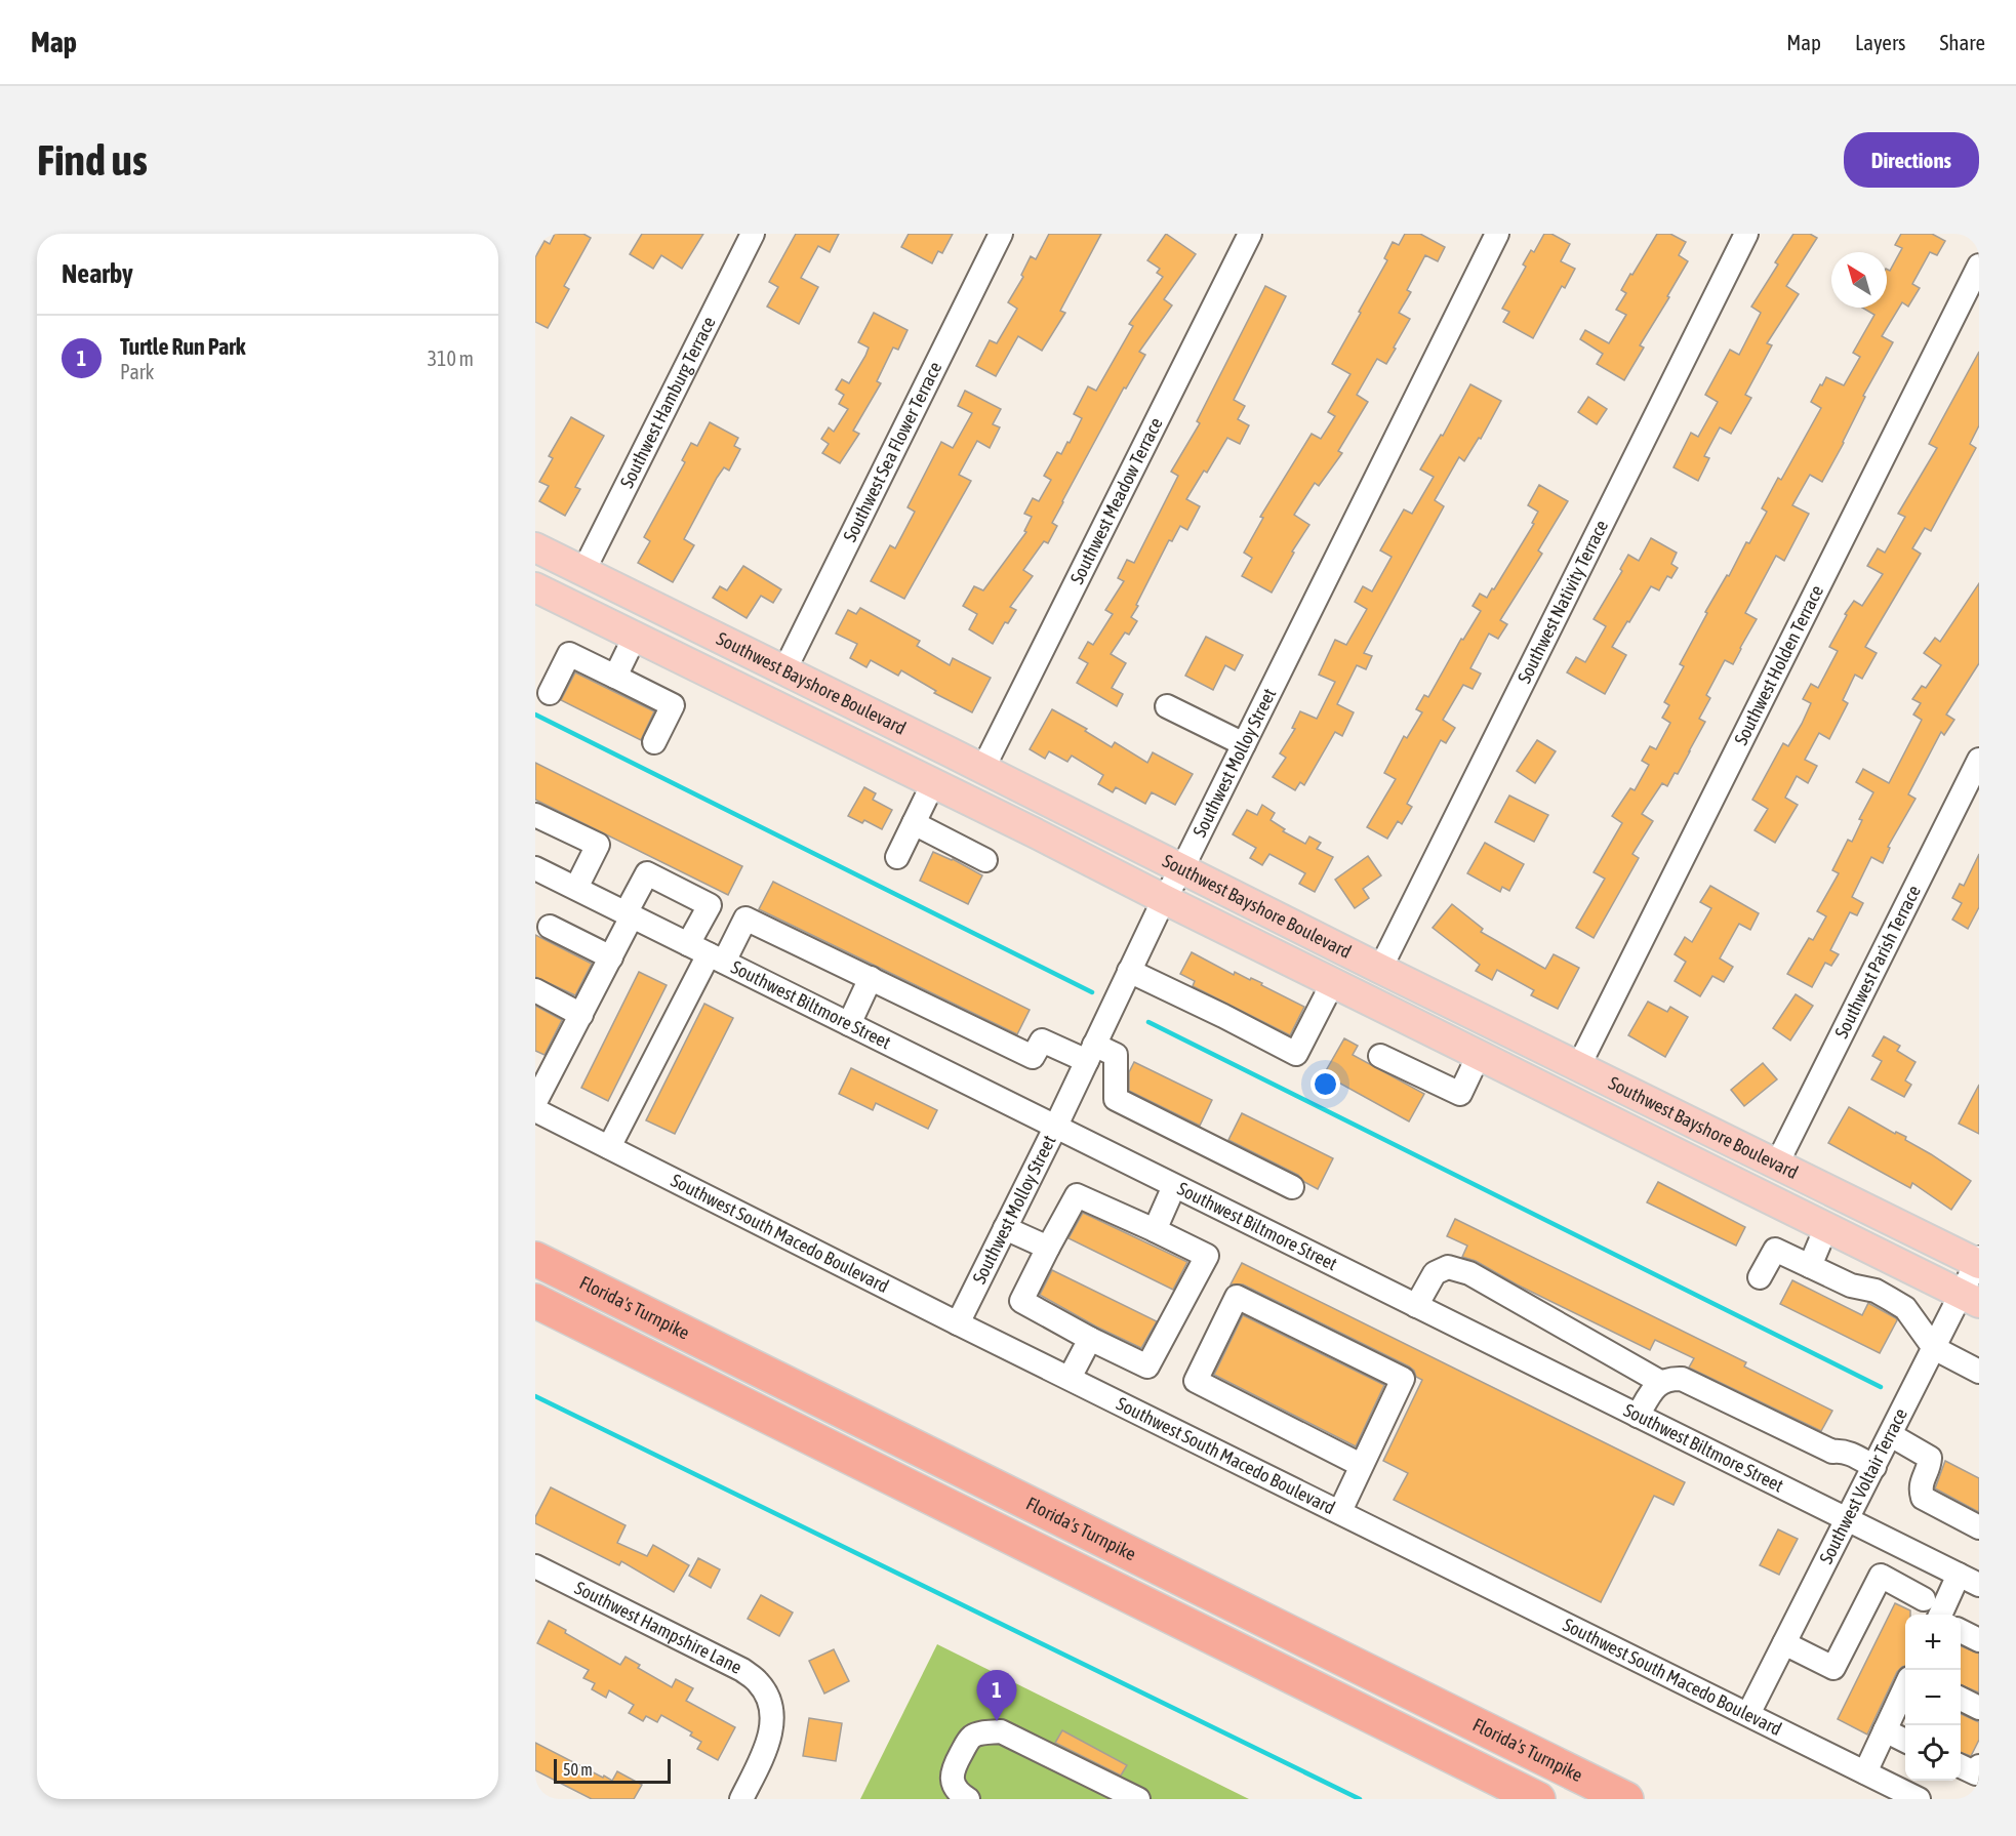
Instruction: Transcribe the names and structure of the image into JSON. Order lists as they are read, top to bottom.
{
  "streets": {
    "highway": ["Florida's Turnpike"],
    "main road": ["Southwest Bayshore Boulevard"],
    "street": [
      "Southwest Hamburg Terrace",
      "Southwest Sea Flower Terrace",
      "Southwest Meadow Terrace",
      "Southwest Nativity Terrace",
      "Southwest Holden Terrace",
      "Southwest Molloy Street",
      "Southwest Parish Terrace",
      "Southwest Biltmore Street",
      "Southwest South Macedo Boulevard",
      "Southwest Voltair Terrace",
      "Southwest Hampshire Lane"
    ]
  },
  "crossings": [
    ["Southwest Hamburg Terrace", "Southwest Bayshore Boulevard"],
    ["Southwest Sea Flower Terrace", "Southwest Bayshore Boulevard"],
    ["Southwest Meadow Terrace", "Southwest Bayshore Boulevard"],
    ["Southwest Nativity Terrace", "Southwest Bayshore Boulevard"],
    ["Southwest Holden Terrace", "Southwest Bayshore Boulevard"],
    ["Southwest Bayshore Boulevard", "Southwest Molloy Street"],
    ["Southwest Bayshore Boulevard", "Southwest Parish Terrace"],
    ["Southwest Bayshore Boulevard", "Southwest Voltair Terrace"],
    ["Southwest Molloy Street", "Southwest Biltmore Street"],
    ["Southwest Molloy Street", "Southwest South Macedo Boulevard"],
    ["Southwest Biltmore Street", "Southwest Voltair Terrace"],
    ["Southwest South Macedo Boulevard", "Southwest Voltair Terrace"]
  ],
  "scale_bar": "50 m",
  "north": "top left",
  "page": {
    "header": "Map",
    "nav": ["Map", "Layers", "Share"],
    "buttons": "Directions",
    "title": "Find us",
    "heading": "Nearby",
    "list": [
      {
        "mark": "1",
        "name": "Turtle Run Park",
        "note": "Park",
        "value": "310 m"
      }
    ],
    "map_buttons": ["+", "−"],
    "pins": "1",
    "scale": "50 m"
  }
}
